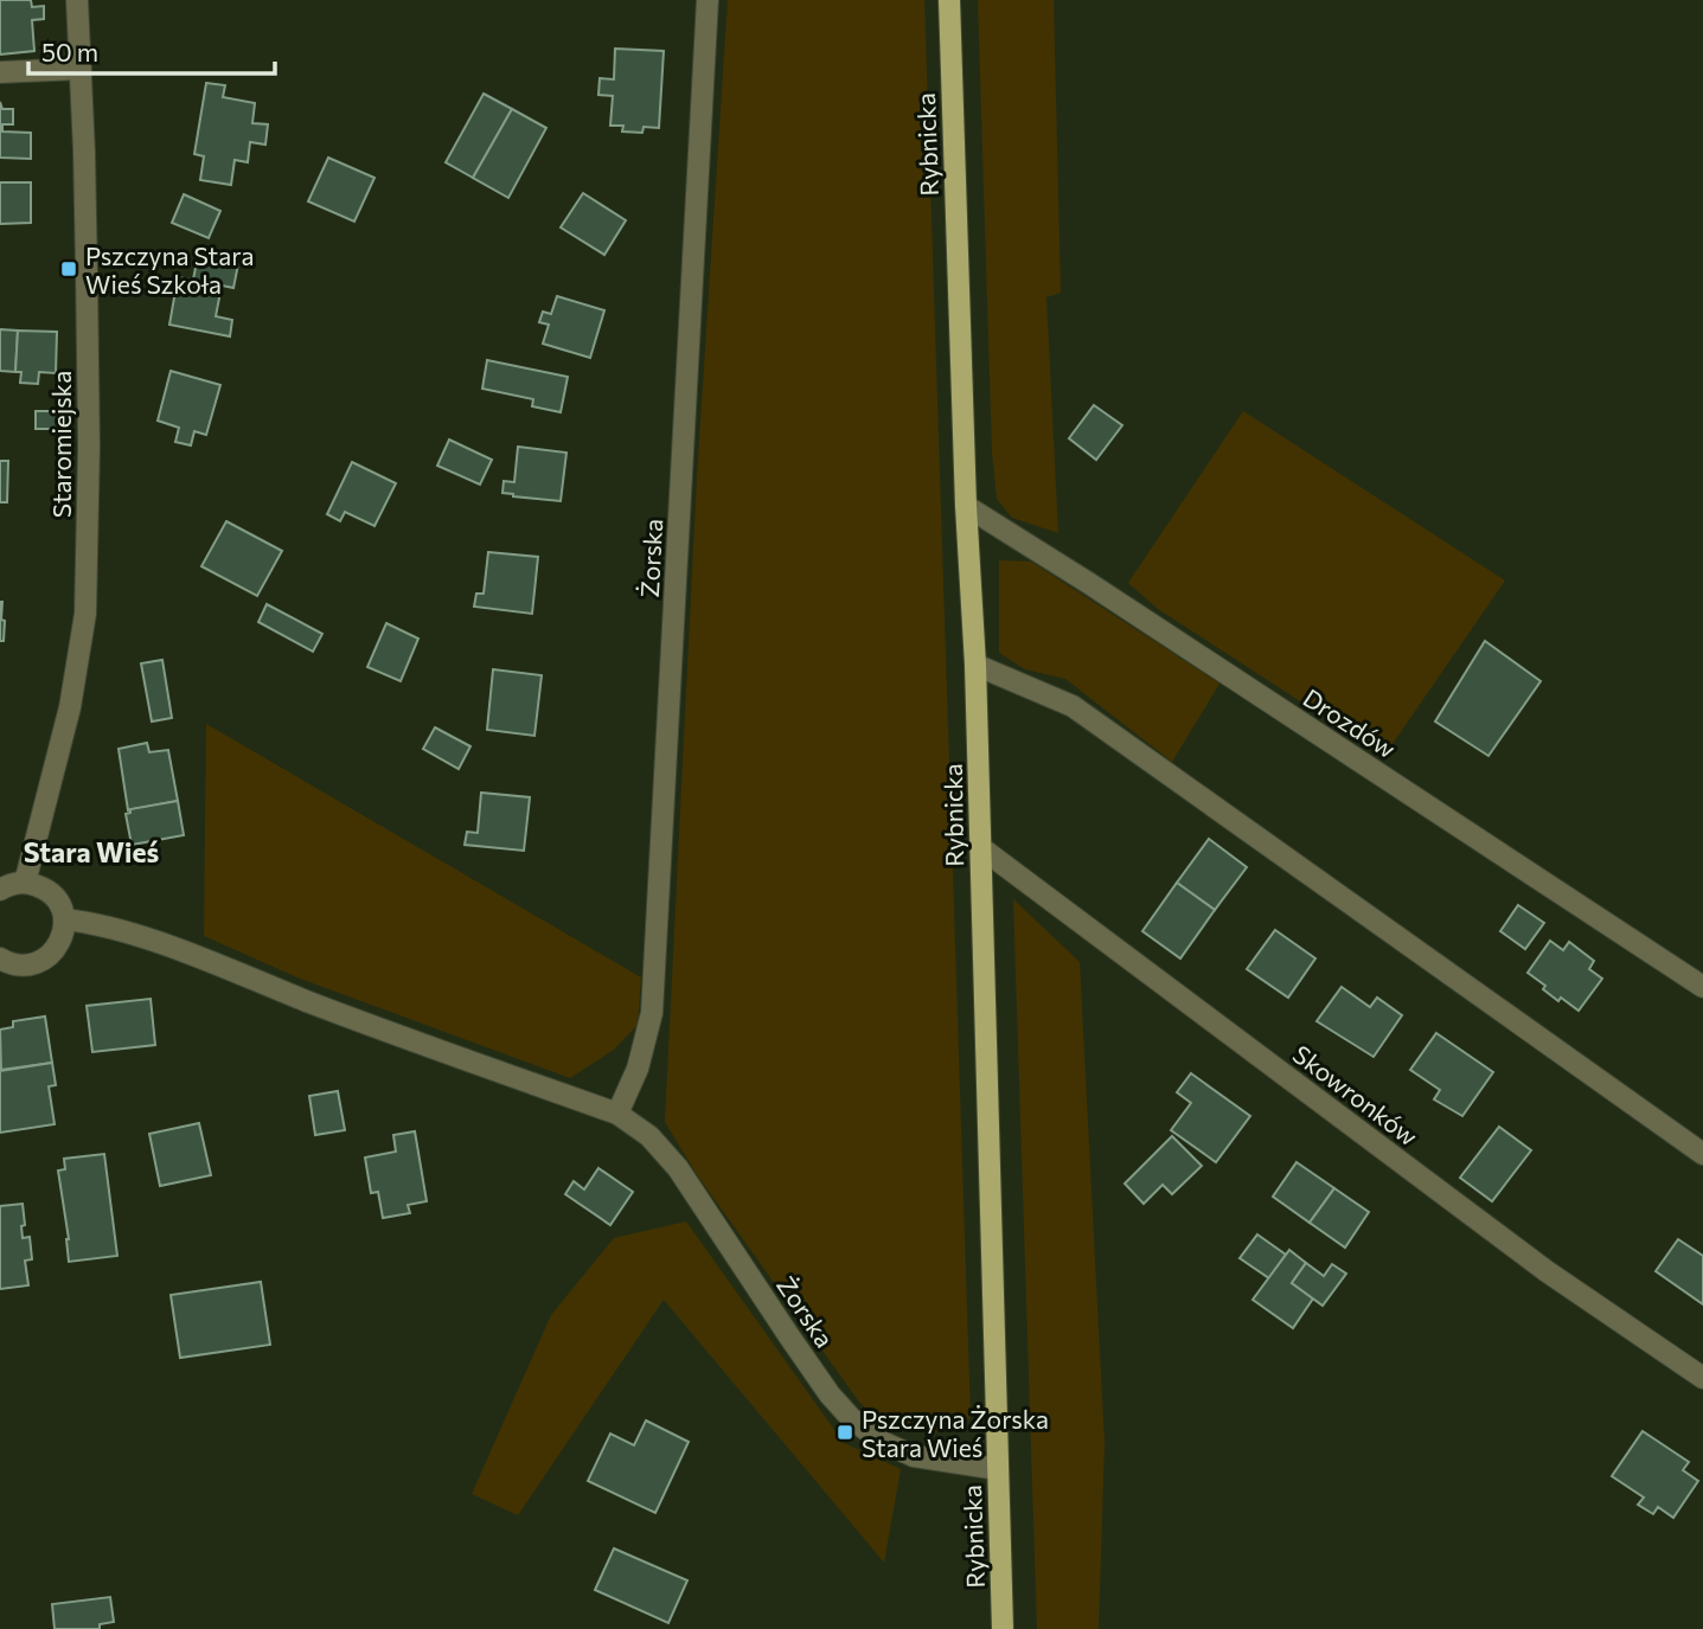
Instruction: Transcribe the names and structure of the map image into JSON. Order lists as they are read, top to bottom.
{
  "streets": {
    "main road": ["Rybnicka"],
    "street": [
      "Staromiejska",
      "Żorska",
      "Drozdów",
      "Skowronków"
    ]
  },
  "crossings": [
    ["Rybnicka", "Żorska"],
    ["Rybnicka", "Drozdów"],
    ["Rybnicka", "Skowronków"]
  ],
  "districts": ["Stara Wieś"],
  "places": {
    "transit": ["Pszczyna Stara Wieś Szkoła", "Pszczyna Żorska Stara Wieś"]
  },
  "scale_bar": "50 m"
}
